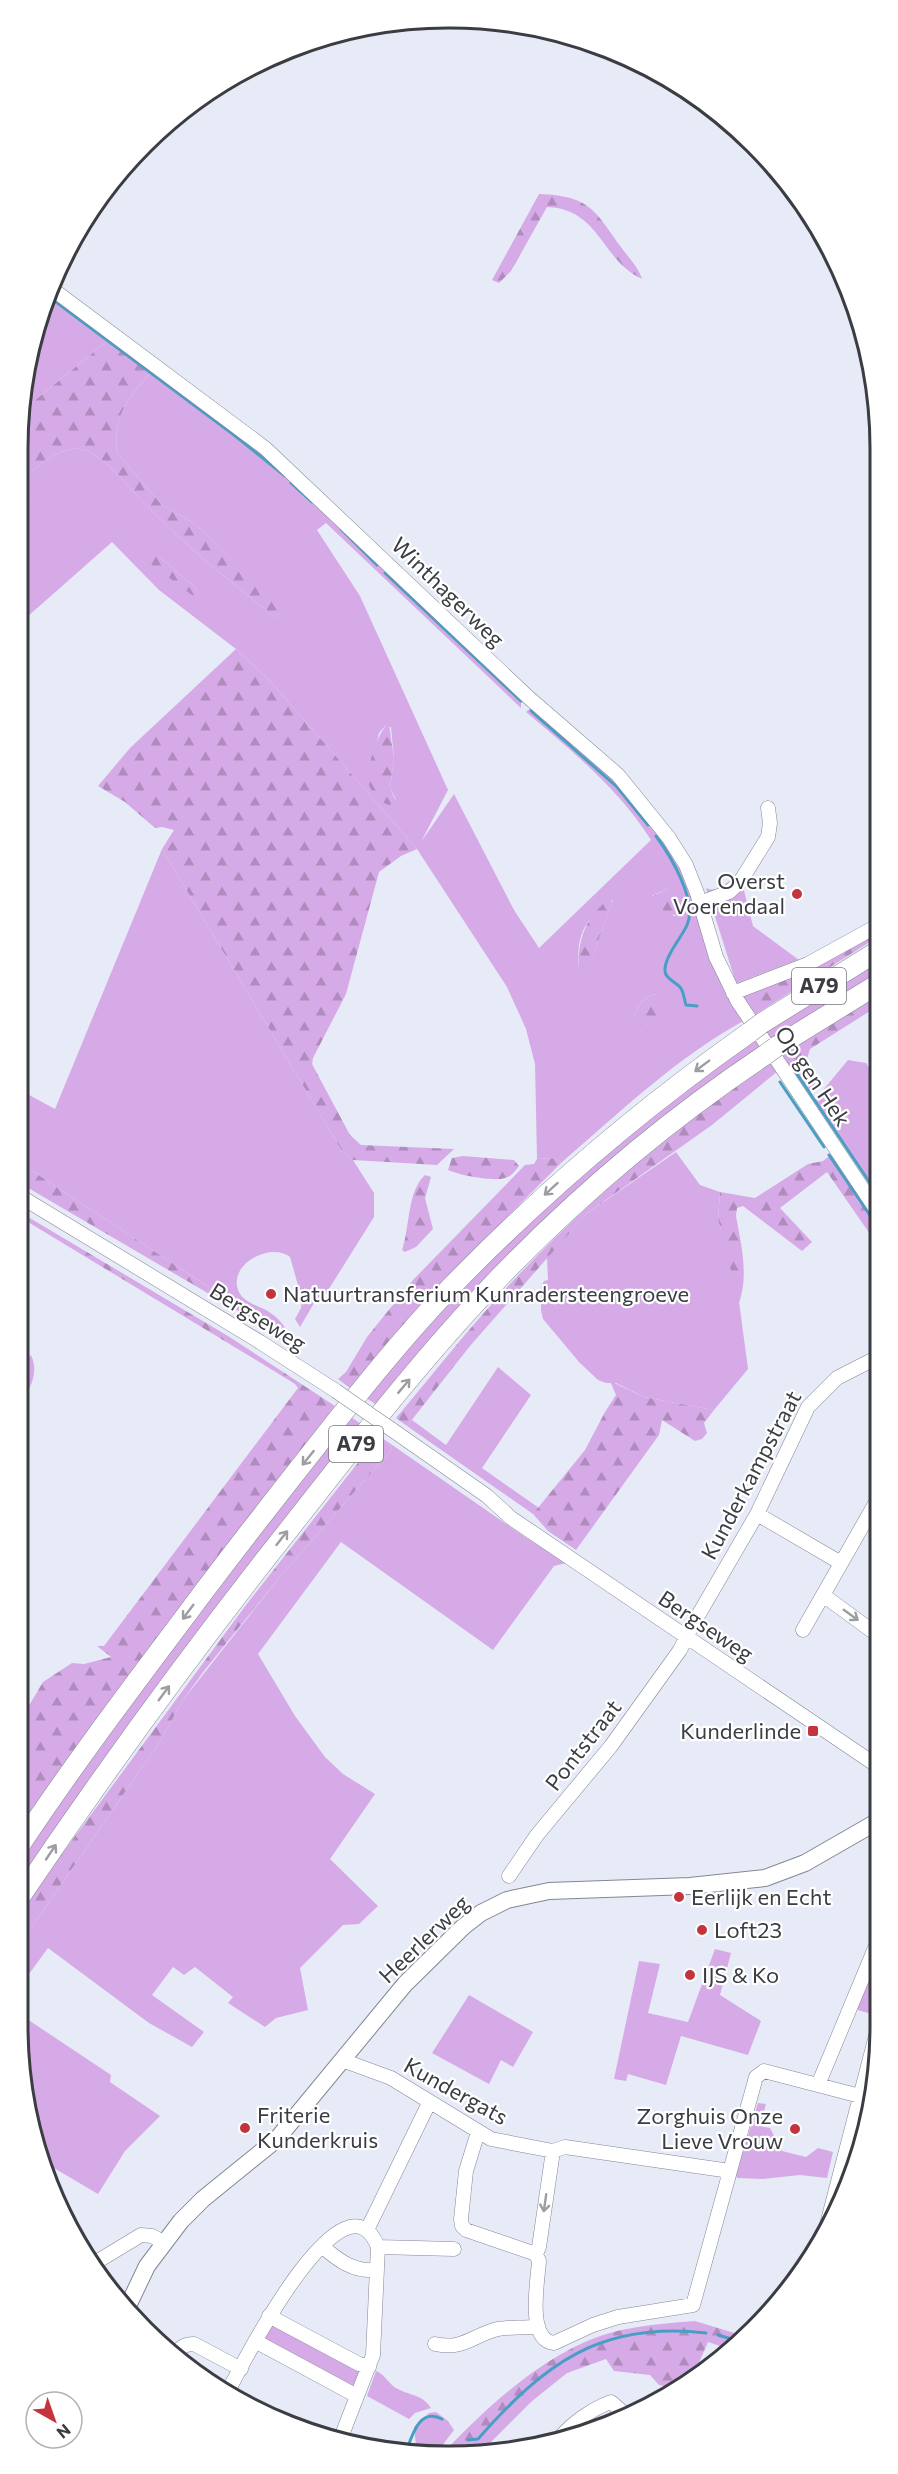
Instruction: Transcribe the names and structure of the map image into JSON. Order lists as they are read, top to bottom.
{
  "streets": {
    "highway": ["A79"],
    "main road": ["Heerlerweg"],
    "street": [
      "Winthagerweg",
      "Op gen Hek",
      "Bergseweg",
      "Kunderkampstraat",
      "Pontstraat",
      "Kundergats"
    ]
  },
  "crossings": [
    ["Winthagerweg", "Op gen Hek"],
    ["Bergseweg", "Kunderkampstraat"],
    ["Bergseweg", "Pontstraat"],
    ["Kunderkampstraat", "Pontstraat"],
    ["Heerlerweg", "Kundergats"]
  ],
  "places": {
    "other": [
      "Overst Voerendaal",
      "Natuurtransferium Kunradersteengroeve",
      "Eerlijk en Echt",
      "Loft23",
      "IJS & Ko",
      "Friterie Kunderkruis",
      "Zorghuis Onze Lieve Vrouw"
    ],
    "transit": ["Kunderlinde"]
  },
  "north": "bottom right"
}
